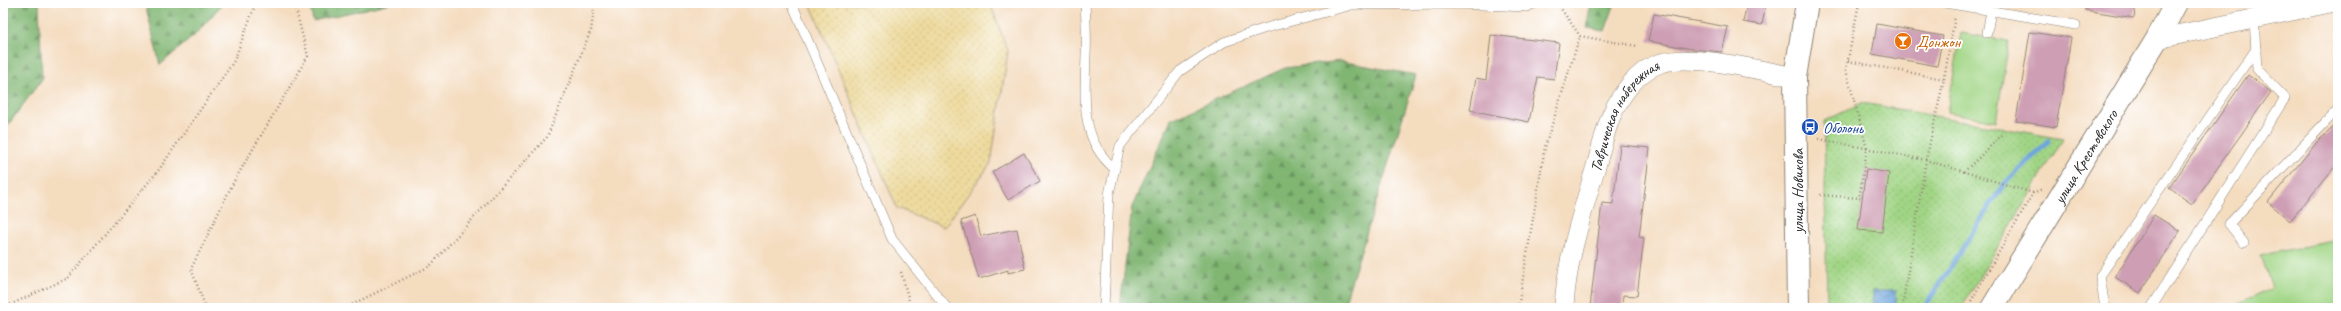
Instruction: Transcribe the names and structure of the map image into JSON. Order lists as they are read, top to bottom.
{
  "streets": {
    "main road": ["улица Крестовского", "улица Новикова"],
    "street": ["Таврическая набережная"]
  },
  "crossings": [
    ["Таврическая набережная", "улица Новикова"]
  ],
  "places": {
    "bar": ["Донжон"],
    "bus stop": ["Оболонь"]
  }
}
